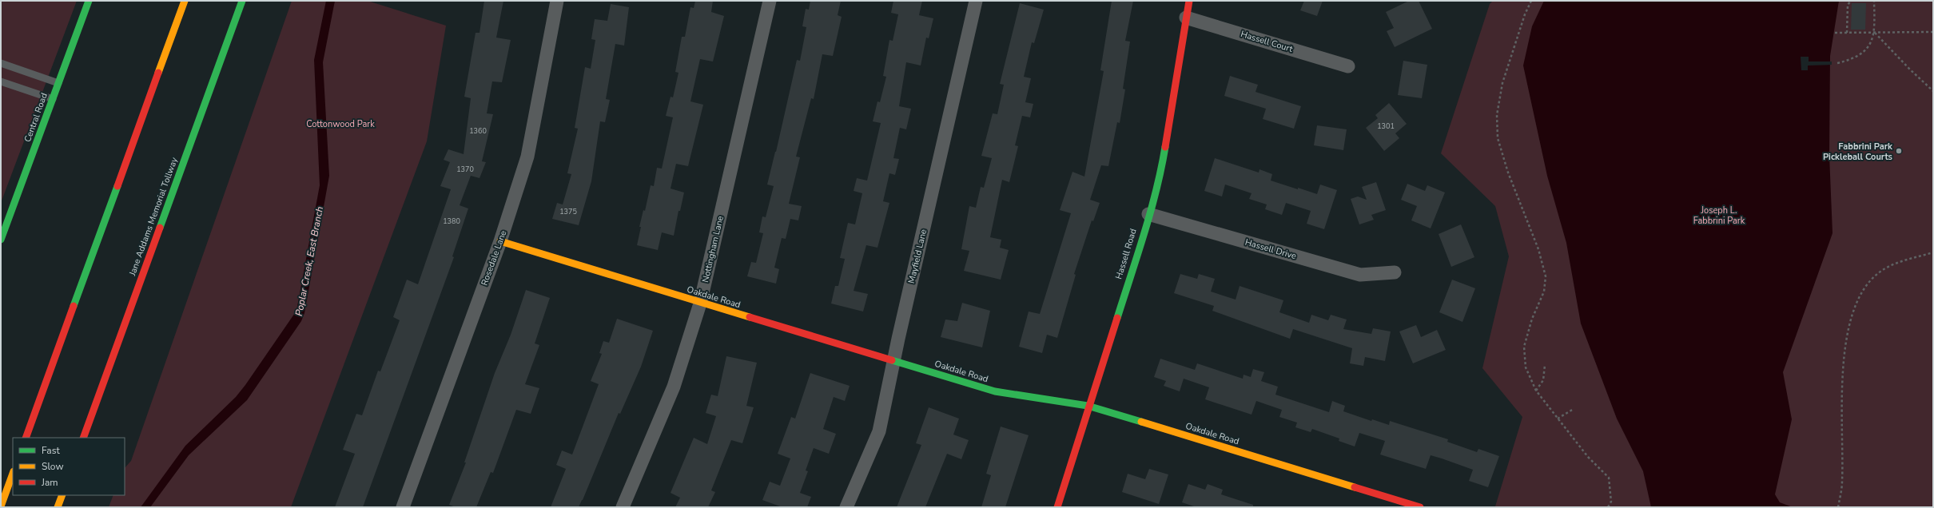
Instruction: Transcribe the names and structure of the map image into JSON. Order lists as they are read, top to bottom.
{
  "streets": {
    "main road": [
      "Central Road",
      "Jane Addams Memorial Tollway",
      "Hassell Road",
      "Oakdale Road"
    ],
    "street": [
      "Hassell Court",
      "Nottingham Lane",
      "Hassell Drive",
      "Mayfield Lane",
      "Rosedale Lane"
    ]
  },
  "crossings": [
    ["Hassell Court", "Hassell Road"],
    ["Nottingham Lane", "Oakdale Road"],
    ["Hassell Drive", "Hassell Road"],
    ["Hassell Road", "Oakdale Road"],
    ["Mayfield Lane", "Oakdale Road"],
    ["Rosedale Lane", "Oakdale Road"]
  ],
  "water": ["Poplar Creek, East Branch"],
  "parks": ["Cottonwood Park", "Joseph L. Fabbrini Park"],
  "places": ["Fabbrini Park Pickleball Courts"],
  "house_numbers": [
    "1301",
    "1360",
    "1370",
    "1375",
    "1380"
  ],
  "legend": ["Fast", "Slow", "Jam"]
}
